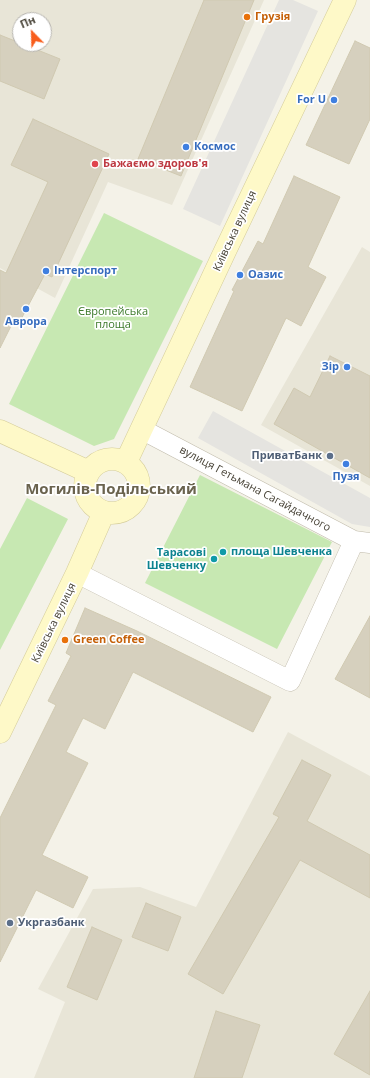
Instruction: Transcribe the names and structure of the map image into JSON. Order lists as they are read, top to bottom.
{
  "streets": {
    "main road": ["Київська вулиця"],
    "street": ["вулиця Гетьмана Сагайдачного"]
  },
  "crossings": [
    ["Київська вулиця", "вулиця Гетьмана Сагайдачного"]
  ],
  "districts": ["Могилів-Подільський"],
  "parks": ["Європейська площа"],
  "places": [
    "Грузія",
    "For U",
    "Космос",
    "Бажаємо здоров'я",
    "Інтерспорт",
    "Оазис",
    "Аврора",
    "Зір",
    "ПриватБанк",
    "Пузя",
    "площа Шевченка",
    "Тарасові Шевченку",
    "Green Coffee",
    "Укргазбанк"
  ],
  "north": "top left"
}
